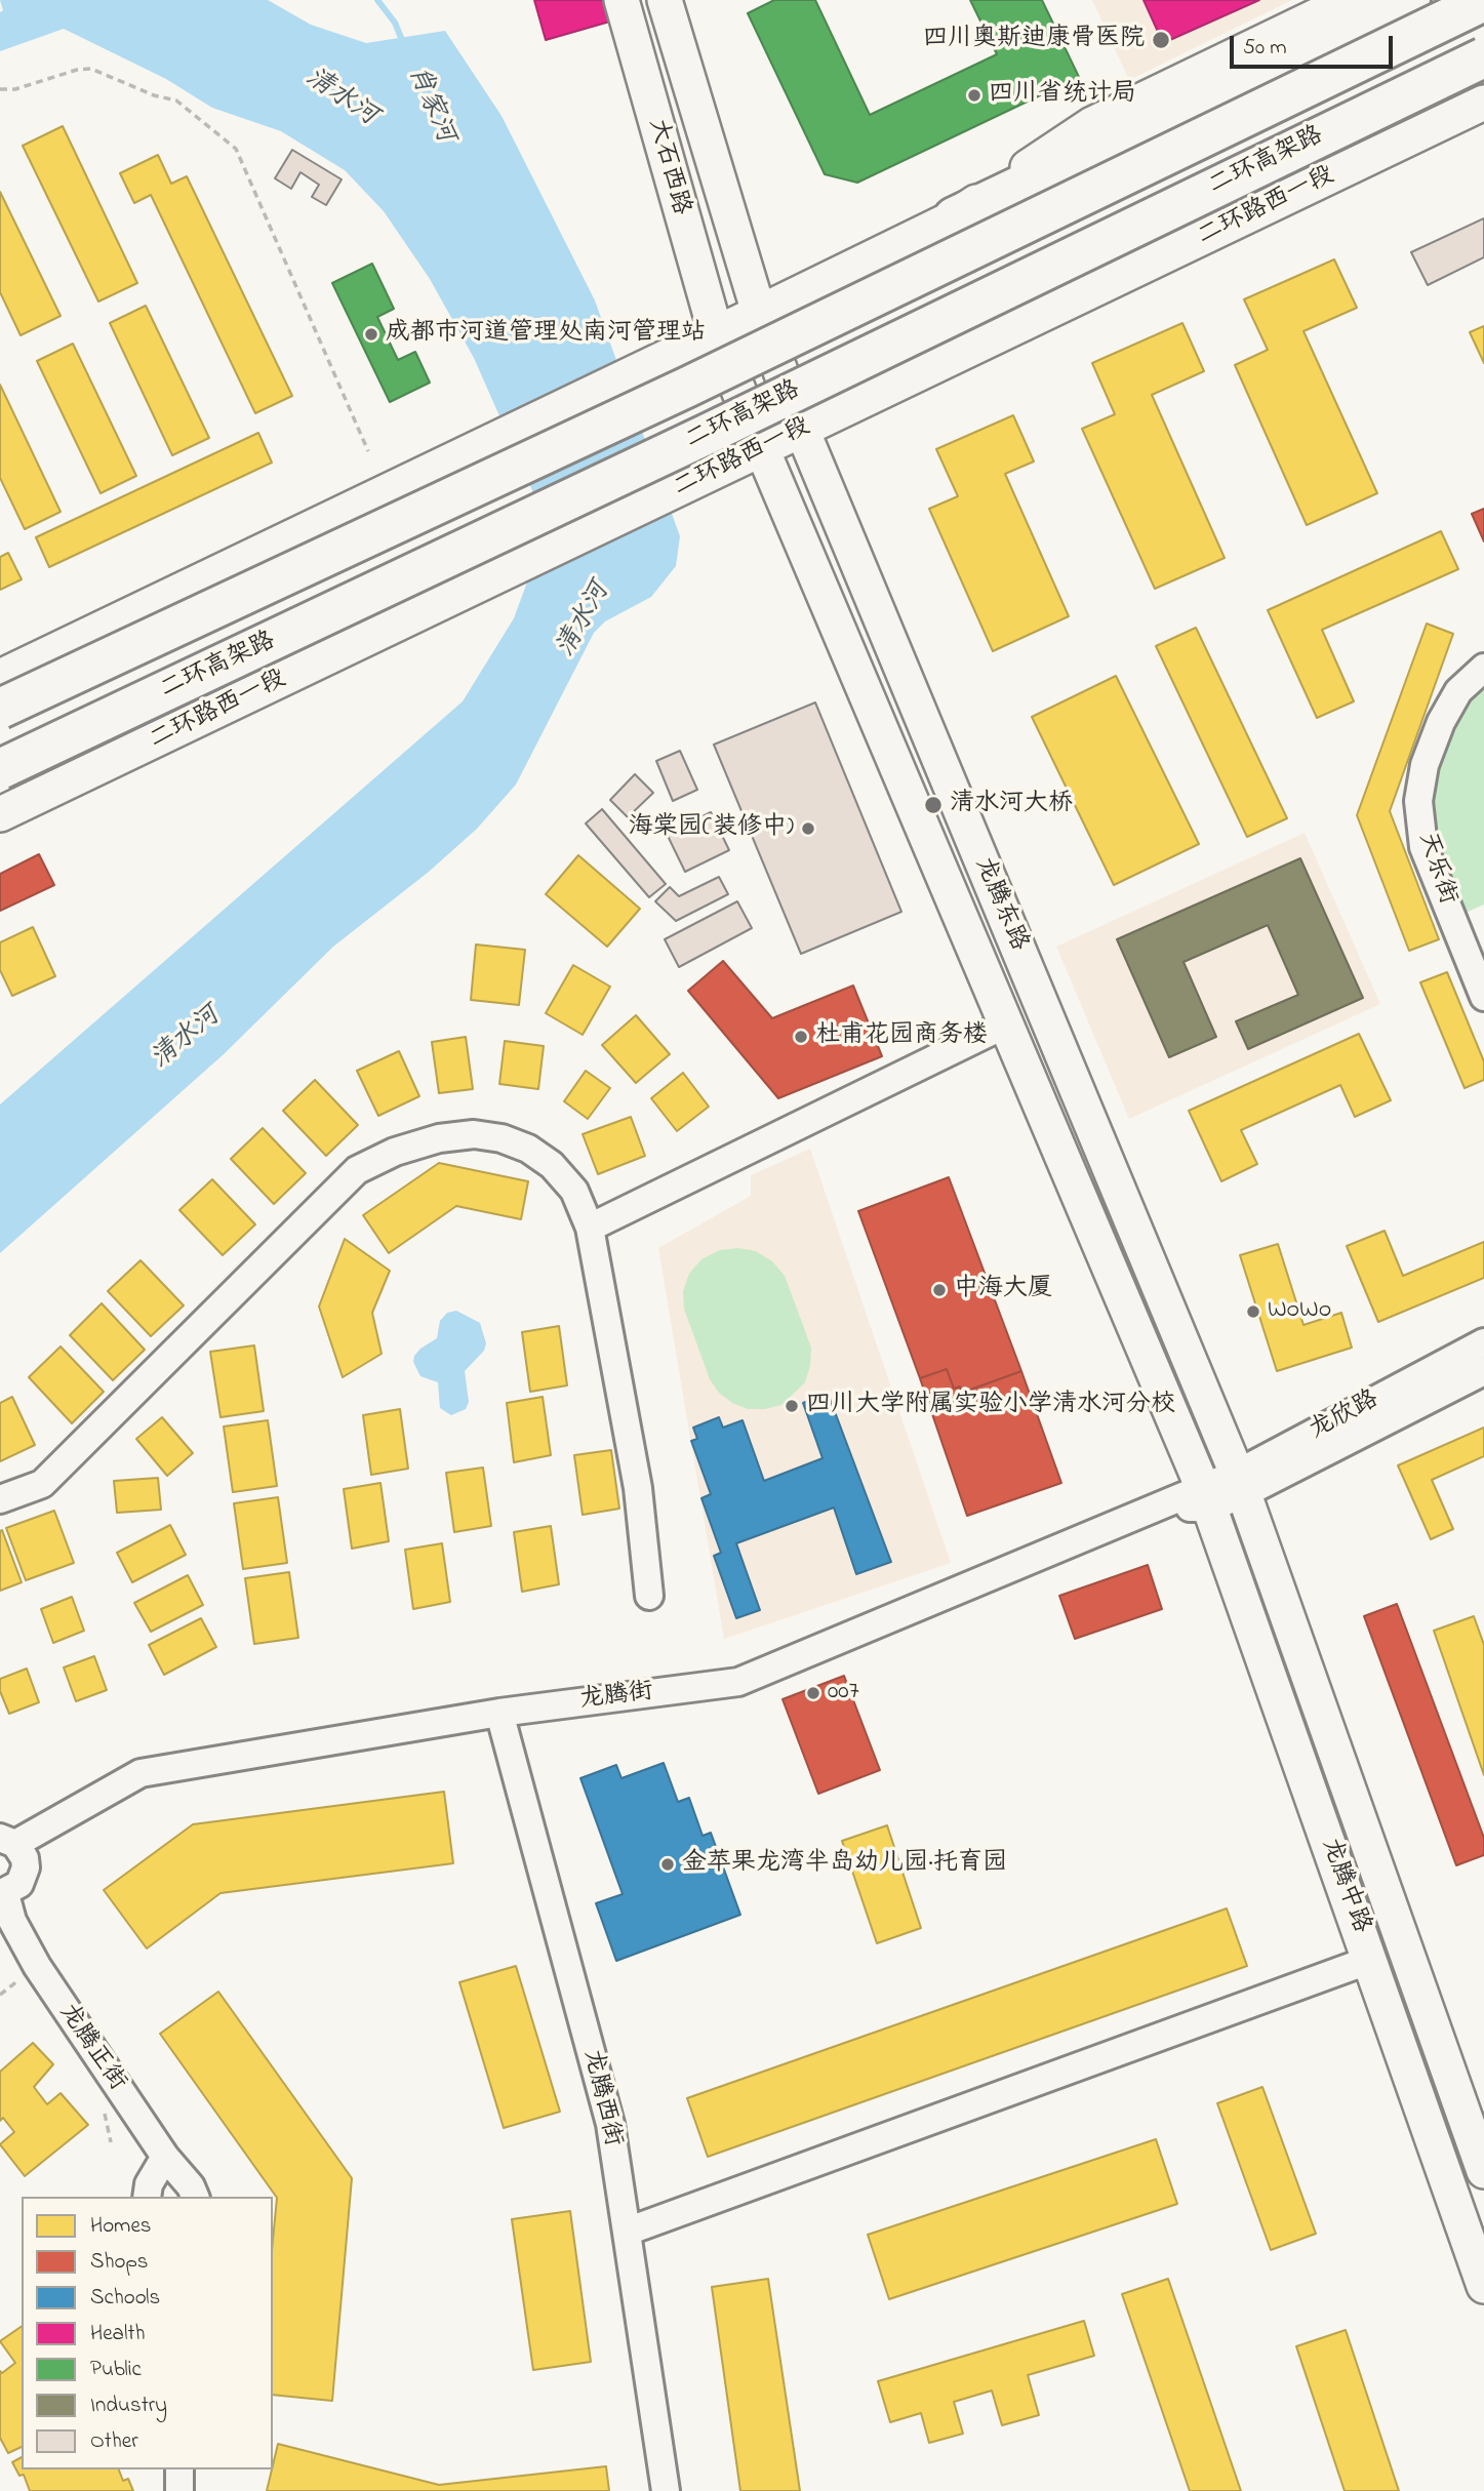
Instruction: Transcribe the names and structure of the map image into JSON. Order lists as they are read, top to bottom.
{
  "streets": {
    "highway": ["二环高架路"],
    "main road": [
      "大石西路",
      "二环路西一段",
      "龙腾东路",
      "龙腾中路"
    ],
    "street": [
      "天乐街",
      "龙欣路",
      "龙腾街",
      "龙腾正街",
      "龙腾西街"
    ]
  },
  "crossings": [
    ["大石西路", "龙腾东路"],
    ["二环路西一段", "龙腾东路"],
    ["龙腾东路", "龙欣路"],
    ["龙腾东路", "龙腾街"],
    ["龙腾东路", "龙腾中路"],
    ["龙欣路", "龙腾街"],
    ["龙欣路", "龙腾中路"],
    ["龙腾街", "龙腾中路"],
    ["龙腾街", "龙腾西街"]
  ],
  "water": ["清水河", "肖家河"],
  "places": [
    "四川奥斯迪康骨医院",
    "四川省统计局",
    "成都市河道管理处南河管理站",
    "清水河大桥",
    "海棠园(装修中)",
    "杜甫花园商务楼",
    "中海大厦",
    "WoWo",
    "四川大学附属实验小学清水河分校",
    "007",
    "金苹果龙湾半岛幼儿园·托育园"
  ],
  "legend": [
    "Homes",
    "Shops",
    "Schools",
    "Health",
    "Public",
    "Industry",
    "Other"
  ],
  "scale_bar": "50 m"
}
